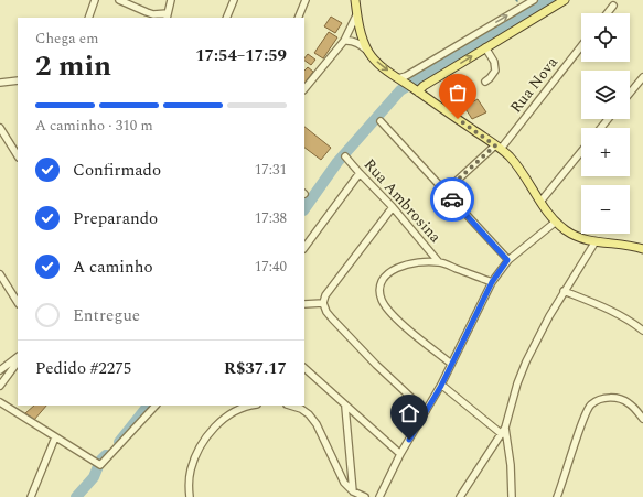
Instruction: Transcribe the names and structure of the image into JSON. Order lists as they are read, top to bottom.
{
  "streets": {
    "street": ["Rua Nova", "Rua Ambrosina"]
  },
  "page": {
    "map_buttons": ["+", "−"],
    "heading": ["2 min", "Chega em", "17:54–17:59"],
    "panel": ["Pedido #2275", "R$37.17"],
    "bar": "A caminho · 310 m",
    "list": [
      ["Confirmado", "17:31"],
      ["Preparando", "17:38"],
      ["A caminho", "17:40"],
      "Entregue"
    ]
  }
}
